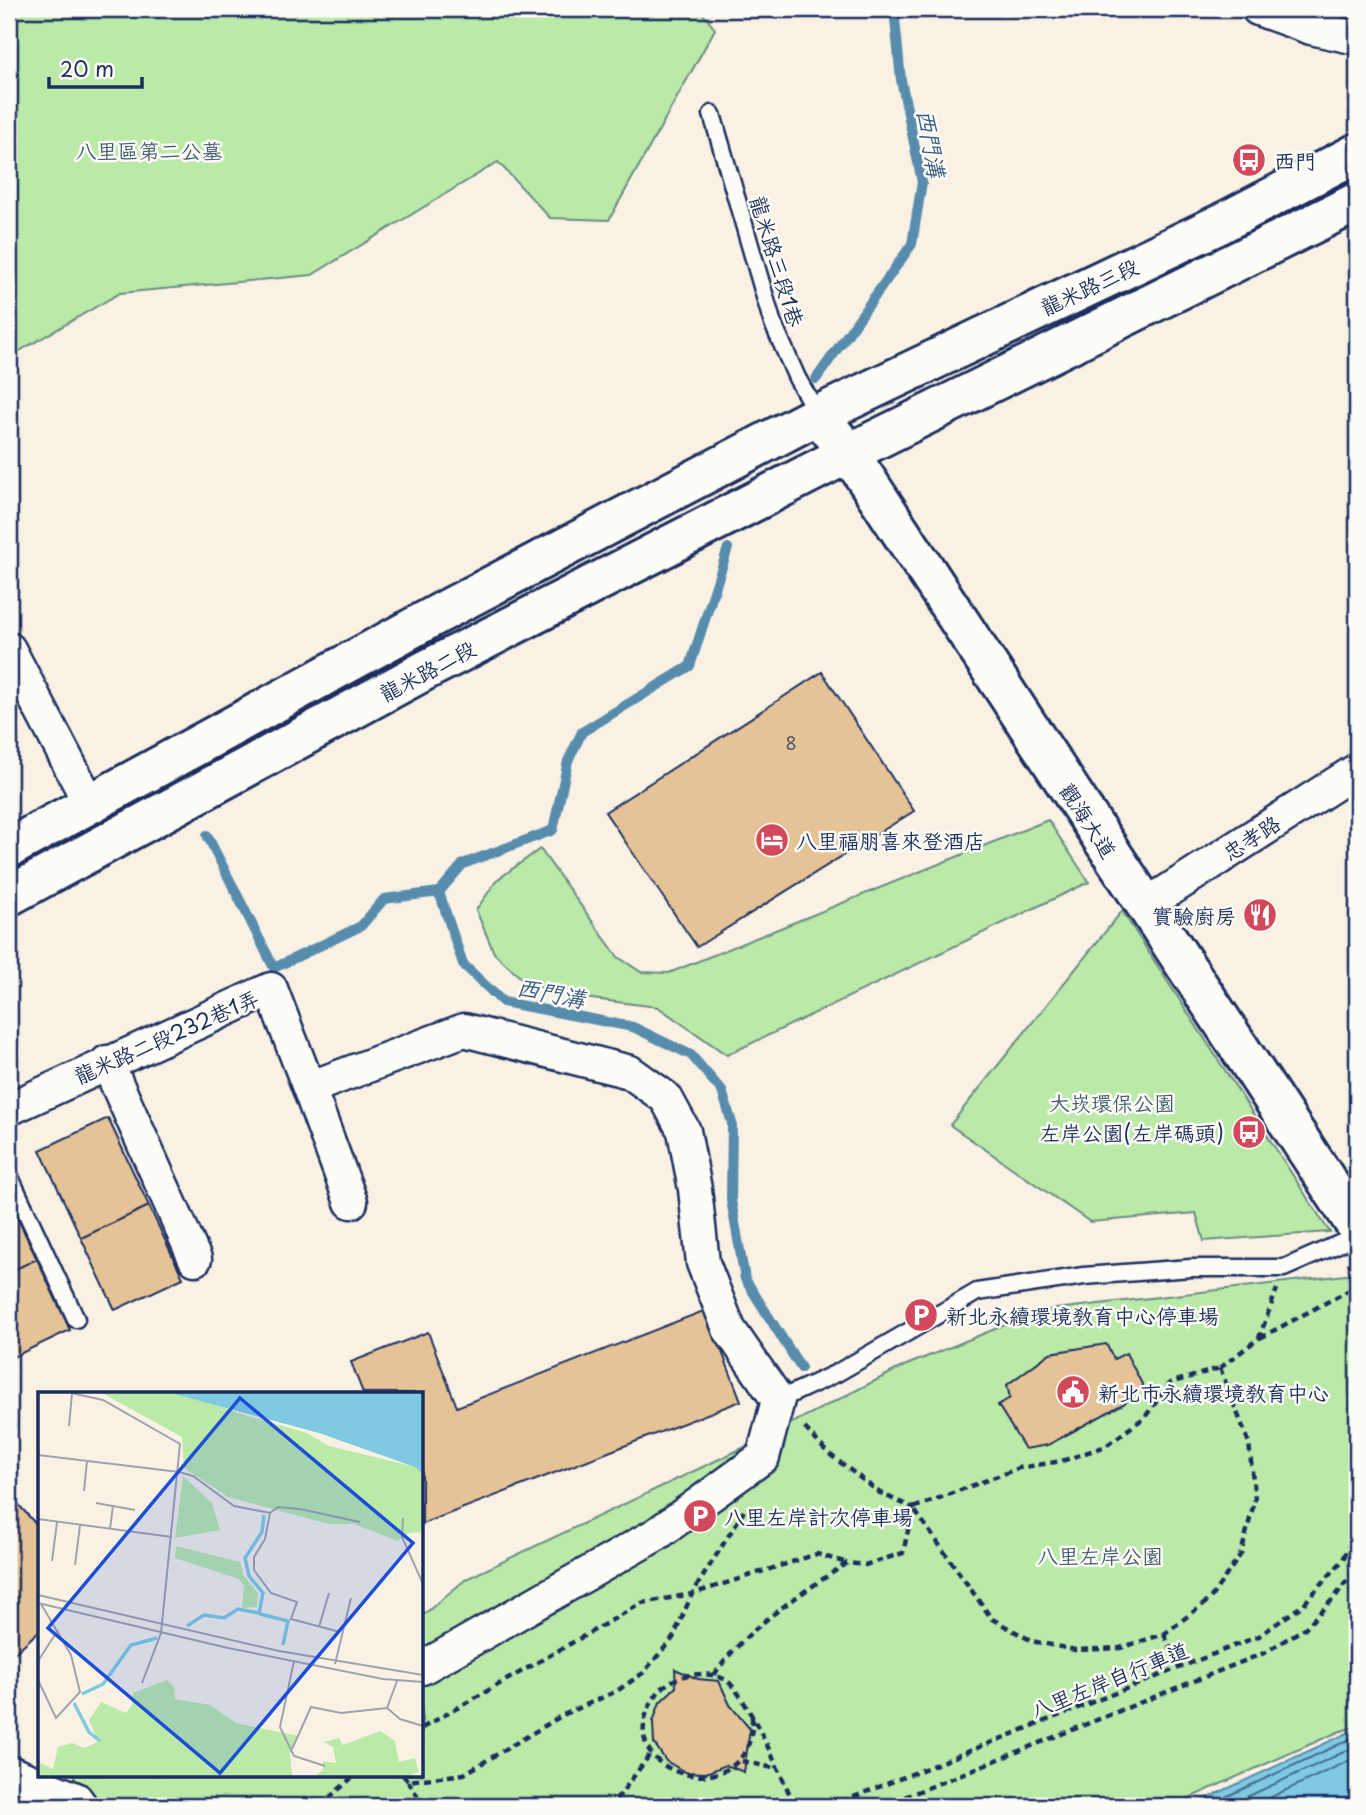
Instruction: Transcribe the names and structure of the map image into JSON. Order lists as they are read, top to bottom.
{
  "streets": {
    "main road": ["龍米路三段", "龍米路二段", "觀海大道"],
    "street": ["忠孝路", "龍米路二段232巷1弄"],
    "lane": ["龍米路三段1巷"],
    "path": ["八里左岸自行車道"]
  },
  "crossings": [
    ["龍米路三段1巷", "龍米路三段"],
    ["龍米路三段1巷", "龍米路二段"],
    ["龍米路三段1巷", "觀海大道"],
    ["龍米路三段", "龍米路二段"],
    ["龍米路三段", "觀海大道"],
    ["龍米路二段", "觀海大道"],
    ["觀海大道", "忠孝路"]
  ],
  "water": ["西門溝"],
  "parks": ["八里區第二公墓", "大崁環保公園", "八里左岸公園"],
  "places": {
    "bus stop": ["西門", "左岸公園(左岸碼頭)"],
    "hotel": ["八里福朋喜來登酒店"],
    "restaurant": ["實驗廚房"],
    "parking": ["新北永續環境教育中心停車場", "八里左岸計次停車場"],
    "public building": ["新北市永續環境教育中心"]
  },
  "house_numbers": ["8"],
  "scale_bar": "20 m"
}
